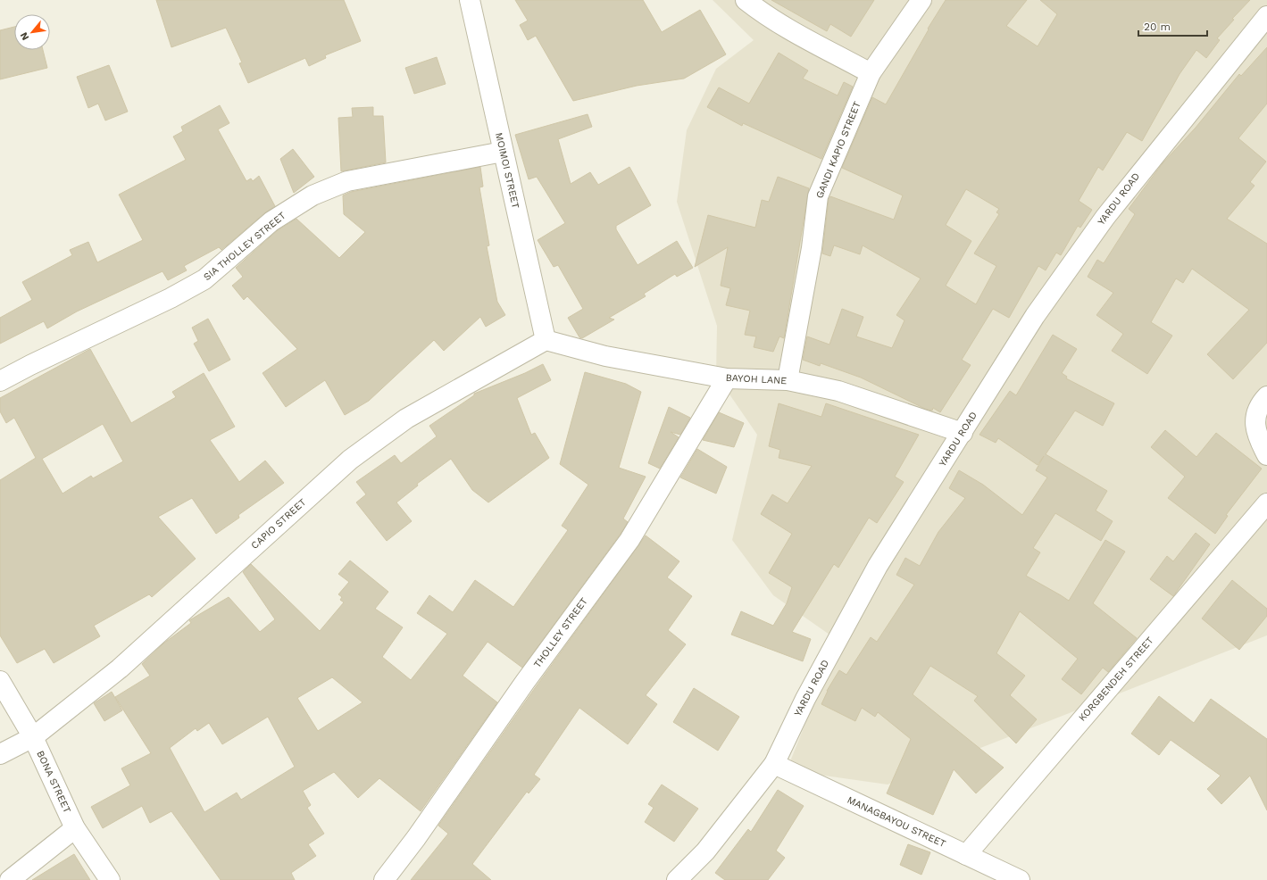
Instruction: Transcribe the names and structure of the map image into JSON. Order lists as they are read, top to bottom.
{
  "streets": {
    "street": [
      "GANDI KAPIO STREET",
      "MOIMOI STREET",
      "YARDU ROAD",
      "SIA THOLLEY STREET",
      "BAYOH LANE",
      "CAPIO STREET",
      "THOLLEY STREET",
      "KORGBENDEH STREET",
      "BONA STREET",
      "MANAGBAYOU STREET"
    ]
  },
  "crossings": [
    ["GANDI KAPIO STREET", "BAYOH LANE"],
    ["MOIMOI STREET", "SIA THOLLEY STREET"],
    ["MOIMOI STREET", "BAYOH LANE"],
    ["MOIMOI STREET", "CAPIO STREET"],
    ["YARDU ROAD", "BAYOH LANE"],
    ["YARDU ROAD", "MANAGBAYOU STREET"],
    ["BAYOH LANE", "CAPIO STREET"],
    ["BAYOH LANE", "THOLLEY STREET"],
    ["CAPIO STREET", "BONA STREET"],
    ["KORGBENDEH STREET", "MANAGBAYOU STREET"]
  ],
  "scale_bar": "20 m",
  "north": "bottom left"
}
